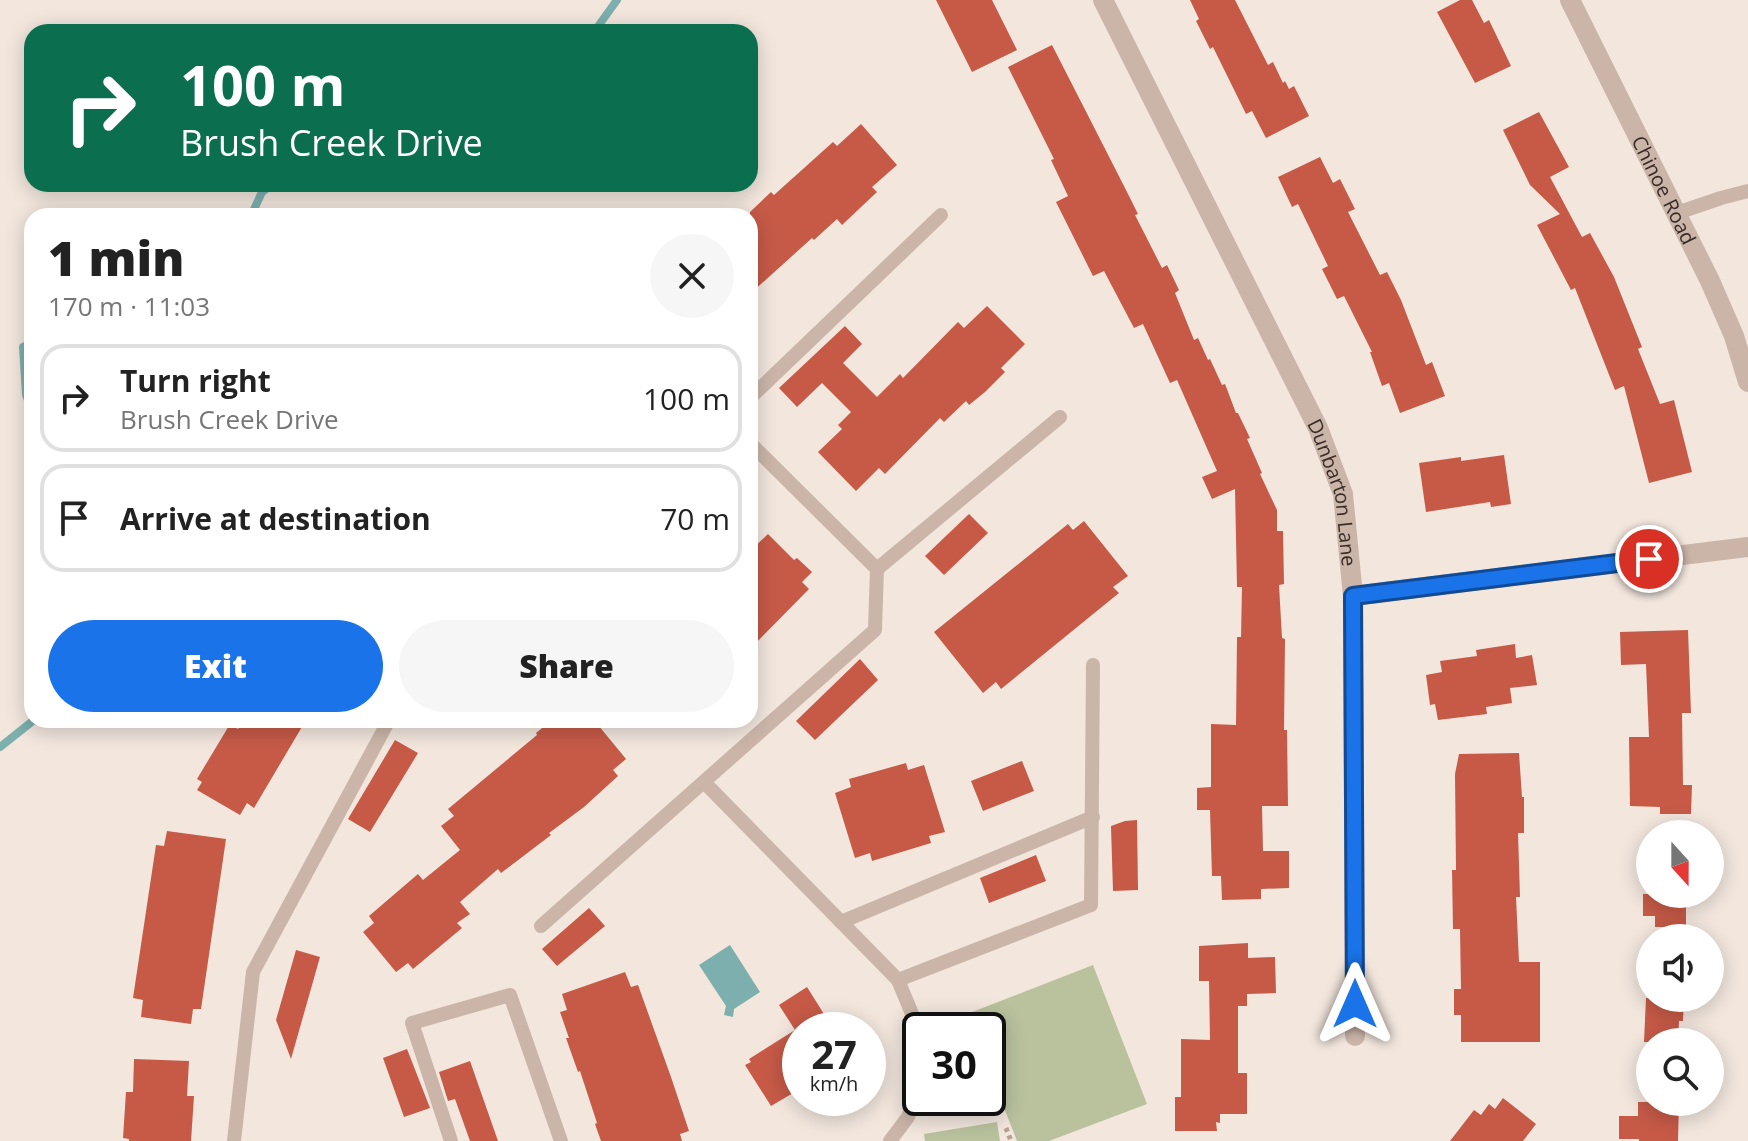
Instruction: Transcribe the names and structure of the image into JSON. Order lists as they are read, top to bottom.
{
  "streets": {
    "street": ["Chinoe Road", "Dunbarton Lane"]
  },
  "north": "bottom",
  "page": {
    "turn": ["100 m", "Brush Creek Drive"],
    "heading": ["1 min", "170 m · 11:03"],
    "list": [
      {
        "name": "Turn right",
        "note": "Brush Creek Drive",
        "value": "100 m"
      },
      {
        "name": "Arrive at destination",
        "value": "70 m"
      }
    ],
    "buttons": ["Exit", "Share"],
    "speed": "27 km/h",
    "limit": "30"
  }
}
